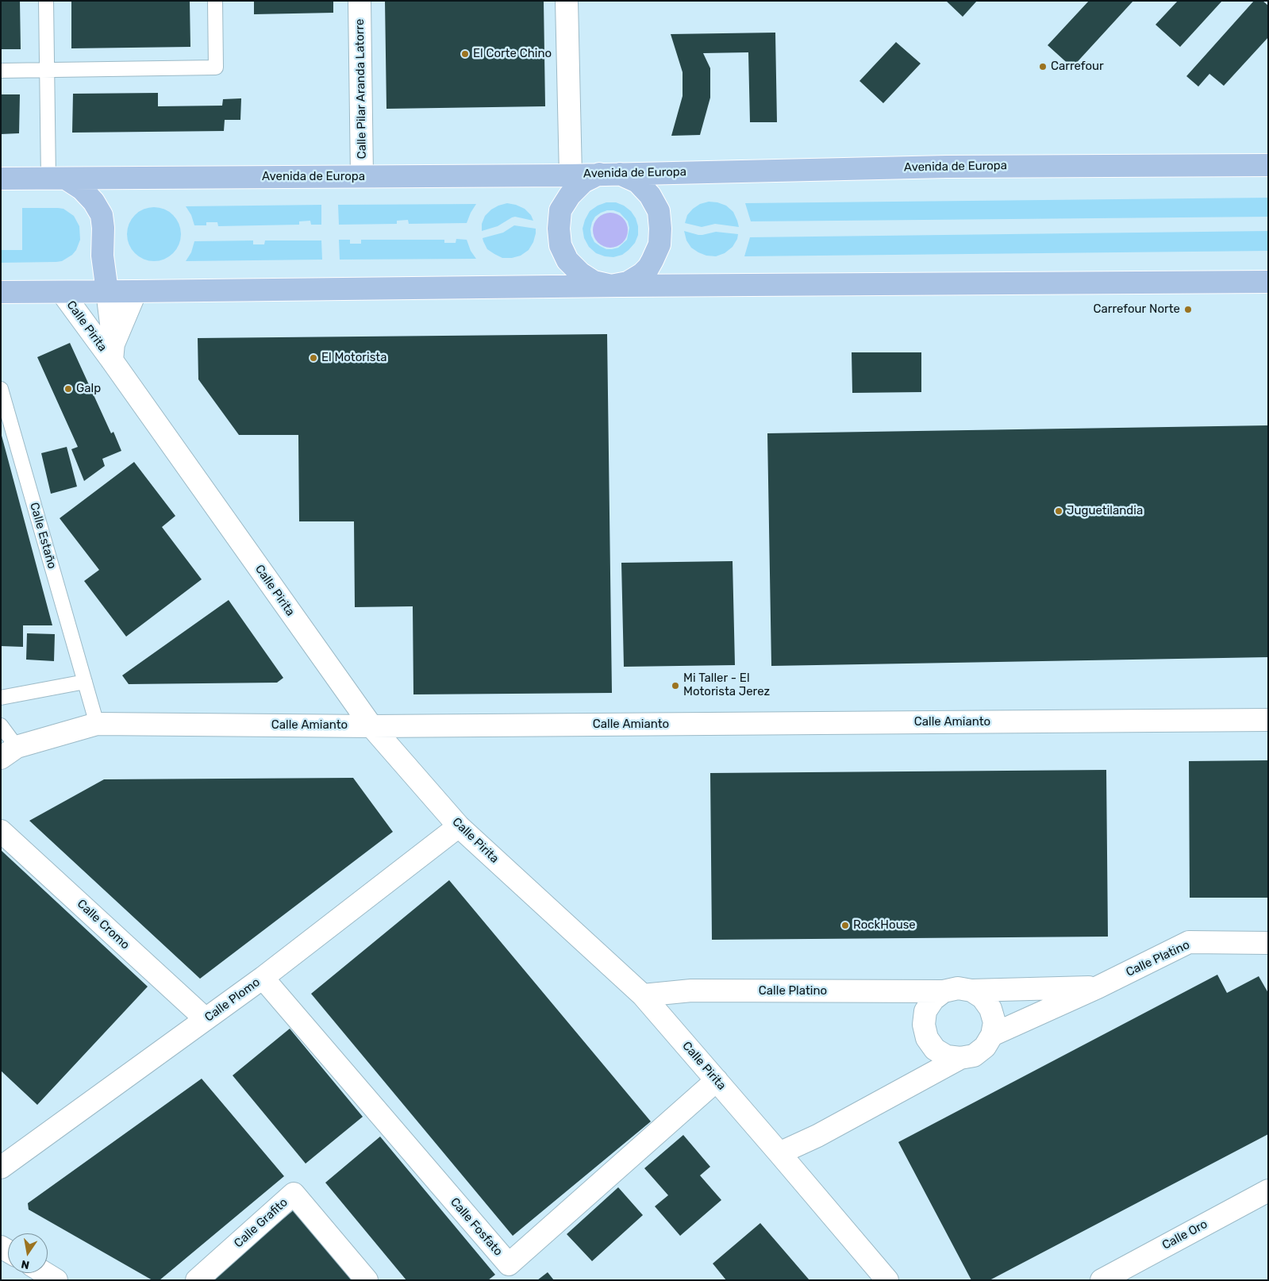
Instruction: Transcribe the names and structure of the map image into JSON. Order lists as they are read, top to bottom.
{
  "streets": {
    "main road": ["Avenida de Europa"],
    "street": [
      "Calle Pilar Aranda Latorre",
      "Calle Pirita",
      "Calle Amianto",
      "Calle Cromo",
      "Calle Platino",
      "Calle Plomo",
      "Calle Grafito",
      "Calle Fosfato",
      "Calle Oro"
    ],
    "lane": ["Calle Estaño"]
  },
  "crossings": [
    ["Calle Pilar Aranda Latorre", "Avenida de Europa"],
    ["Calle Pirita", "Calle Amianto"],
    ["Calle Pirita", "Calle Platino"],
    ["Calle Pirita", "Calle Plomo"],
    ["Calle Pirita", "Calle Fosfato"],
    ["Calle Estaño", "Calle Amianto"],
    ["Calle Cromo", "Calle Plomo"],
    ["Calle Plomo", "Calle Fosfato"]
  ],
  "places": [
    "El Corte Chino",
    "Carrefour",
    "Carrefour Norte",
    "El Motorista",
    "Galp",
    "Juguetilandia",
    "Mi Taller - El Motorista Jerez",
    "RockHouse"
  ],
  "north": "bottom"
}
